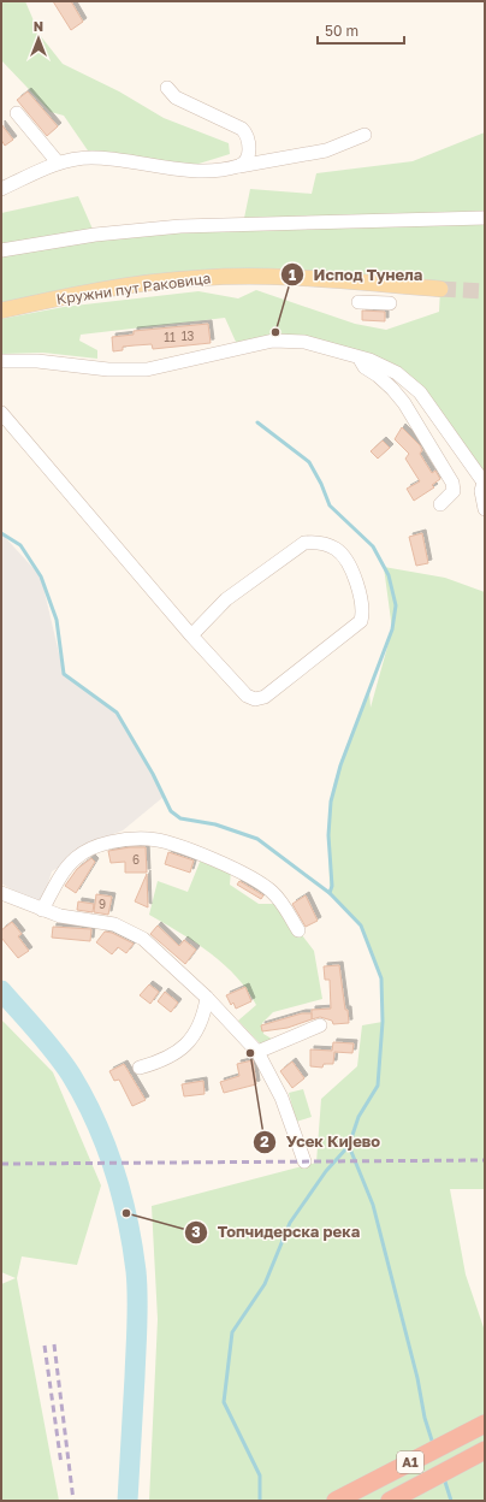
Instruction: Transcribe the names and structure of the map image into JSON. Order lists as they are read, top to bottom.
{
  "streets": {
    "highway": ["A1"],
    "main road": ["Кружни пут Раковица"]
  },
  "places": ["Испод Тунела", "Усек Кијево", "Топчидерска река"],
  "house_numbers": [
    "13",
    "11",
    "6",
    "9"
  ],
  "scale_bar": "50 m",
  "north": "top"
}
